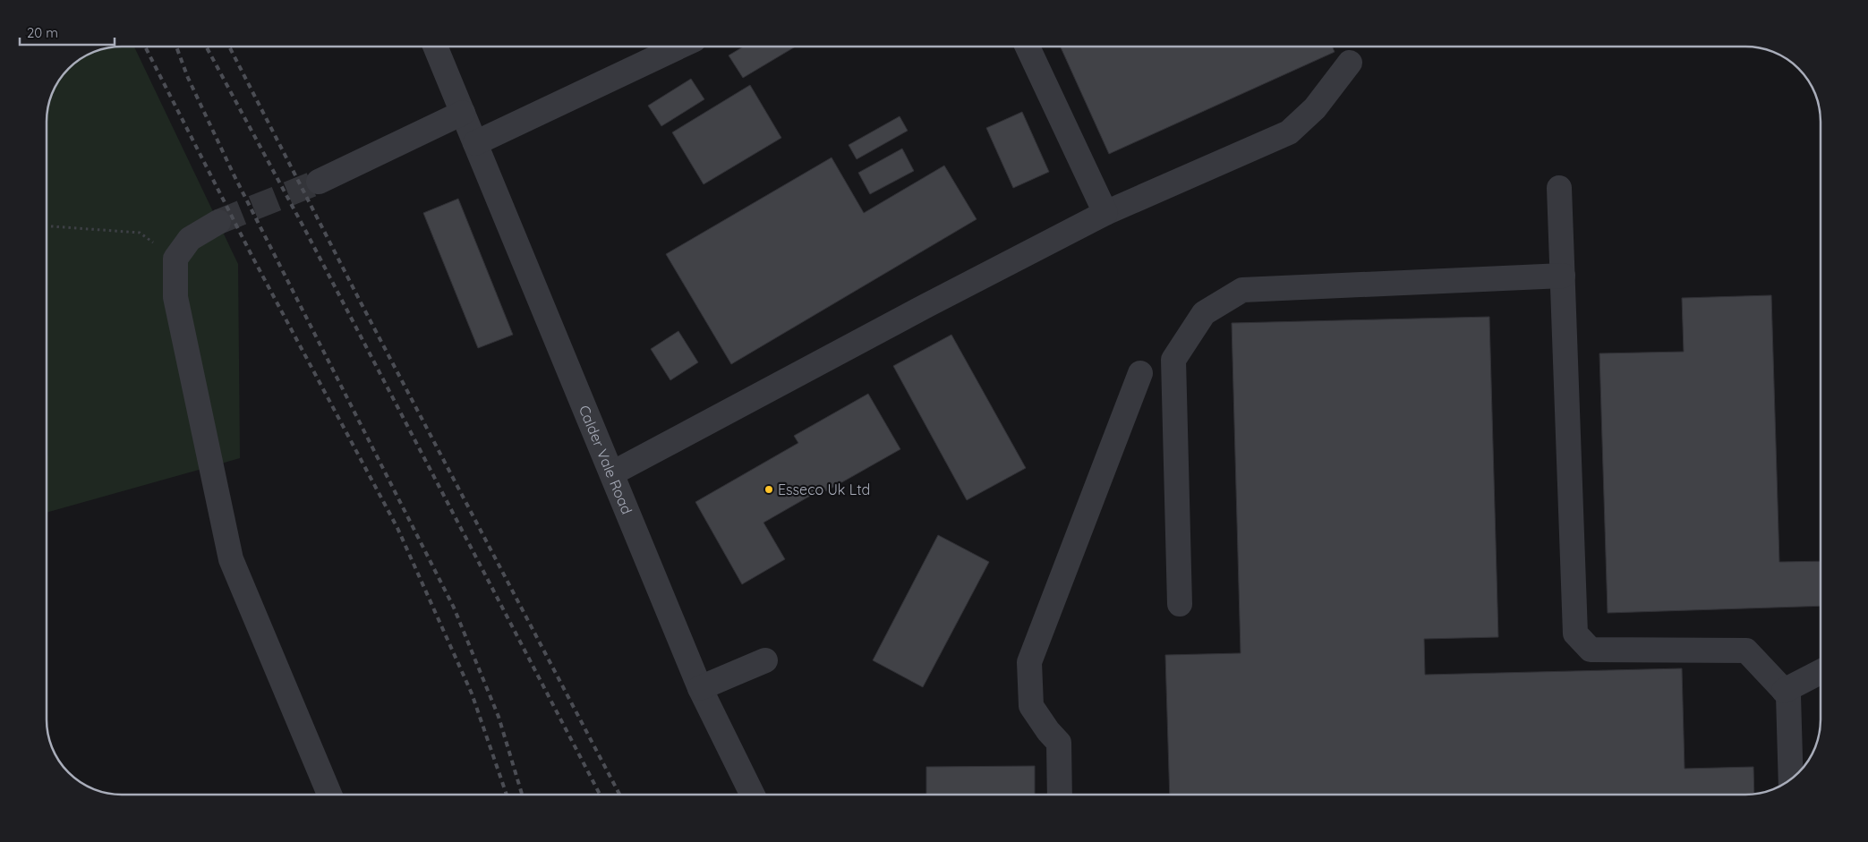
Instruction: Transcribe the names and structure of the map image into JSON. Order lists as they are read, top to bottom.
{
  "streets": {
    "street": ["Calder Vale Road"]
  },
  "places": ["Esseco Uk Ltd"],
  "scale_bar": "20 m"
}
